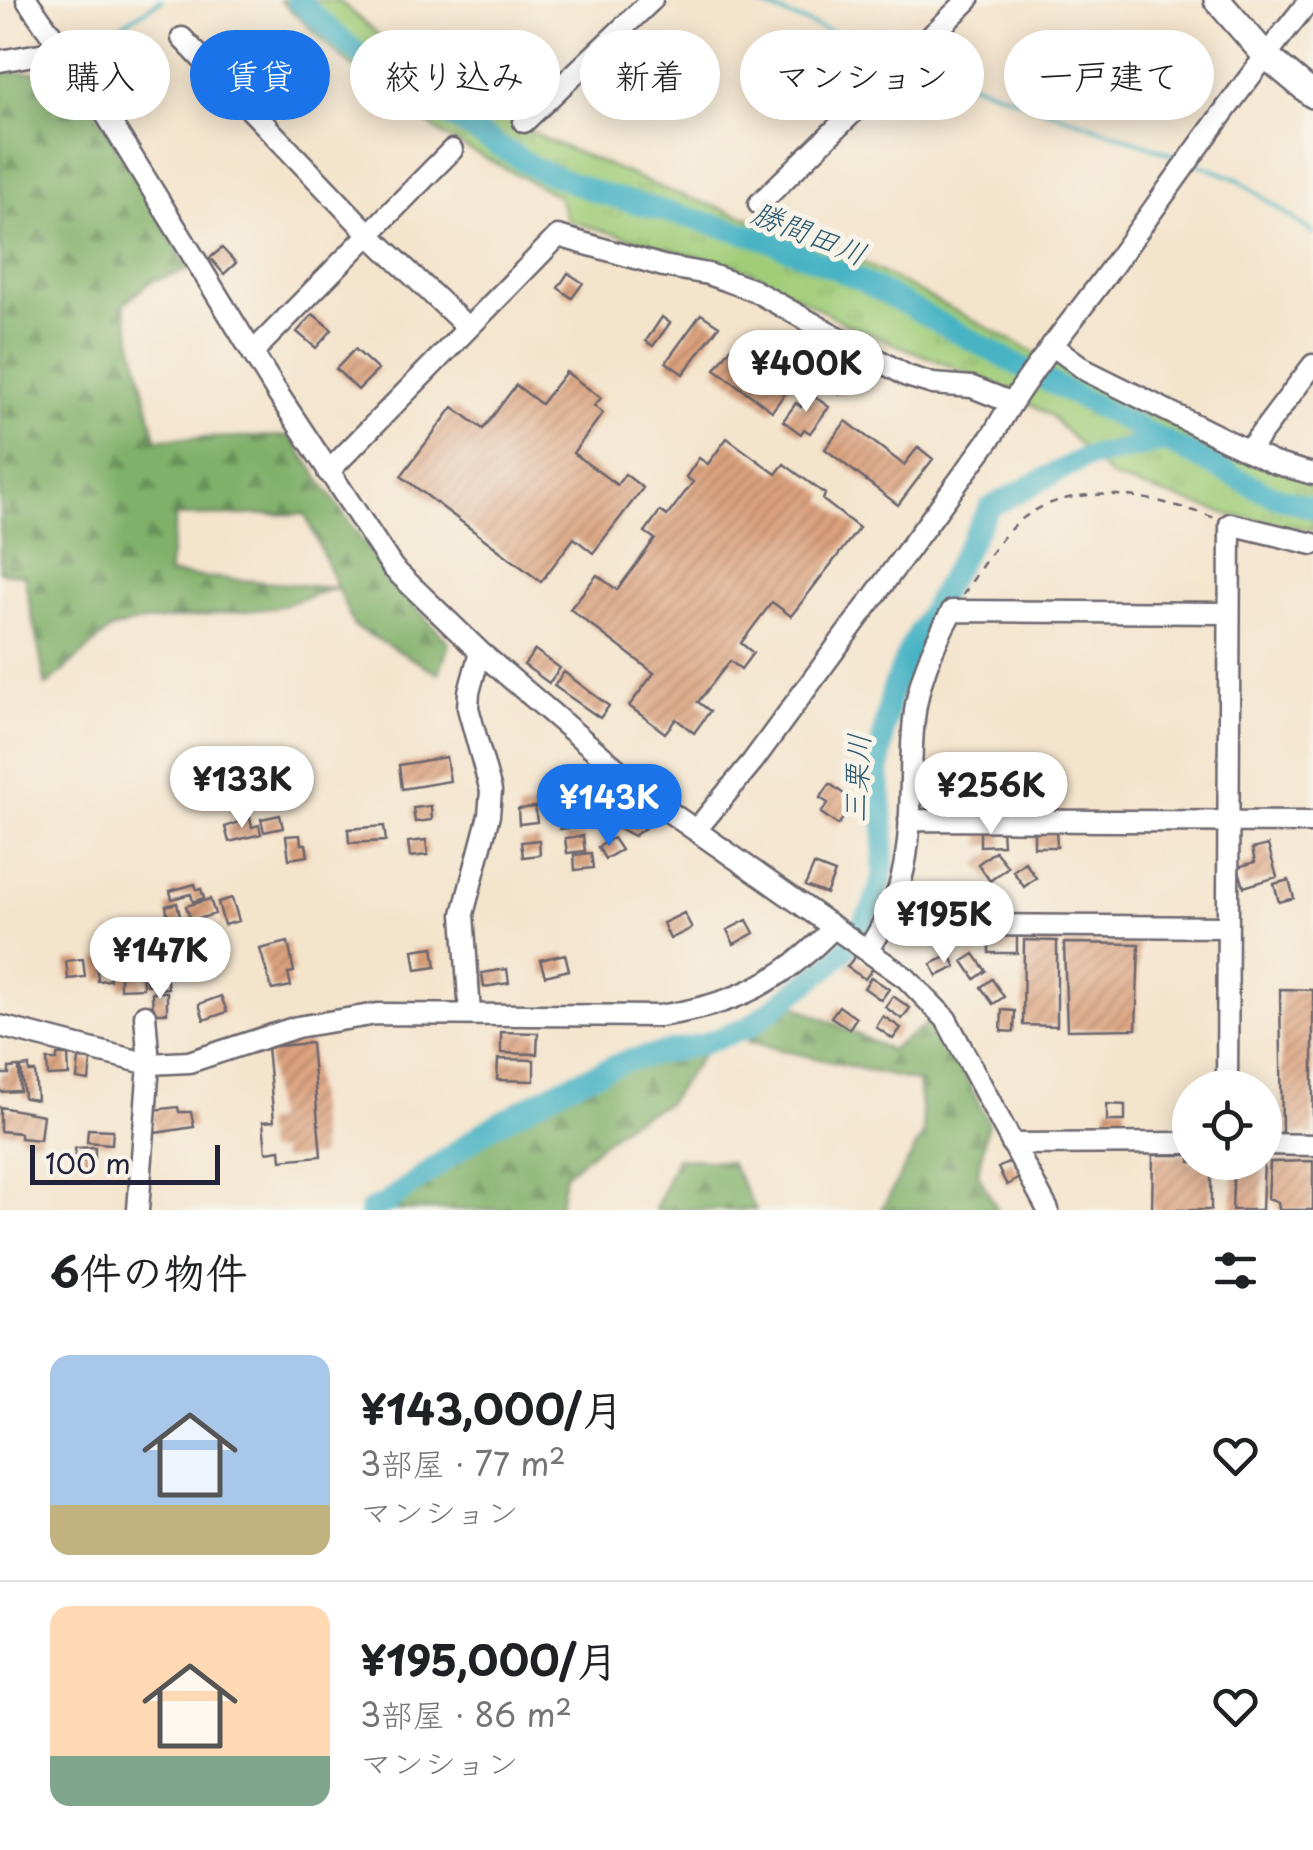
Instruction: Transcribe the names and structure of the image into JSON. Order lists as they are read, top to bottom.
{
  "water": ["勝間田川", "三栗川"],
  "scale_bar": "100 m",
  "page": {
    "chip": [
      "購入",
      "賃貸",
      "絞り込み",
      "新着",
      "マンション",
      "一戸建て"
    ],
    "price": [
      "¥400K",
      "¥133K",
      "¥256K",
      "¥143K",
      "¥195K",
      "¥147K"
    ],
    "scale": "100 m",
    "heading": "6件の物件",
    "list": [
      {
        "name": "¥143,000/月",
        "note": "3部屋 · 77 m² · マンション"
      },
      {
        "name": "¥195,000/月",
        "note": "3部屋 · 86 m² · マンション"
      }
    ]
  }
}
